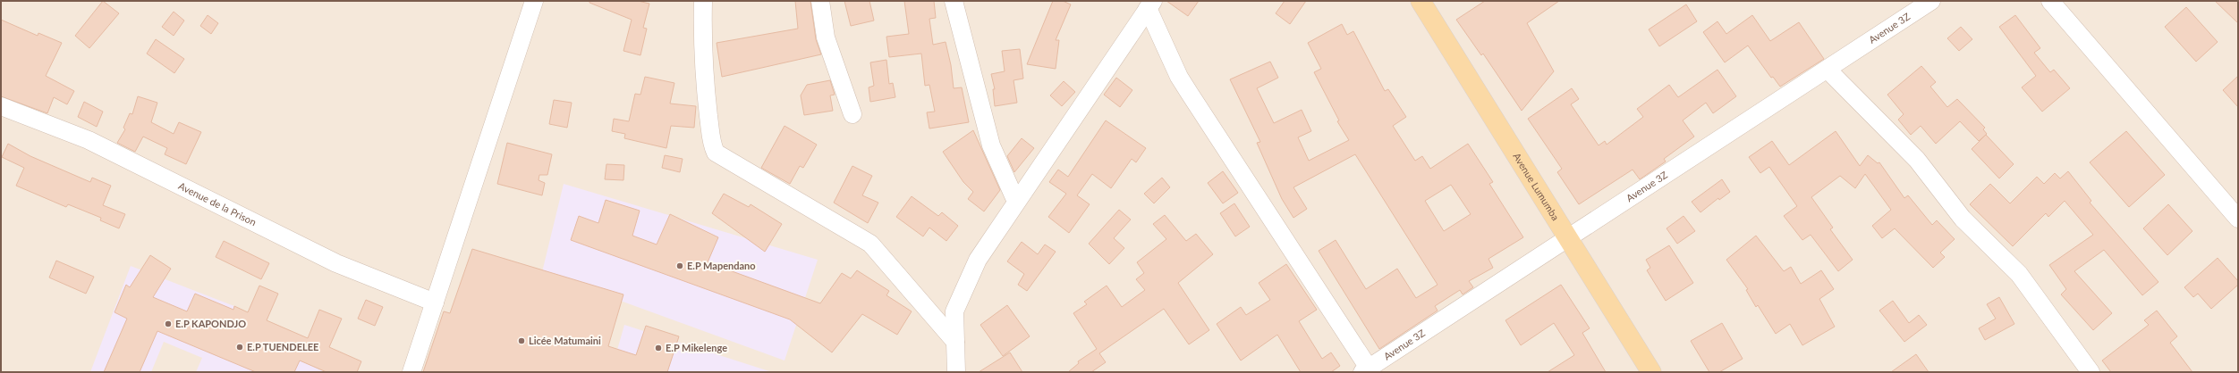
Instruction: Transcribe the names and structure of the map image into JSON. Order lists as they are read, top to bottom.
{
  "streets": {
    "main road": ["Avenue Lumumba"],
    "street": ["Avenue 3Z", "Avenue de la Prison"]
  },
  "crossings": [
    ["Avenue 3Z", "Avenue Lumumba"]
  ],
  "places": [
    "E.P Mapendano",
    "E.P KAPONDJO",
    "Licée Matumaini",
    "E.P TUENDELEE",
    "E.P Mikelenge"
  ]
}
